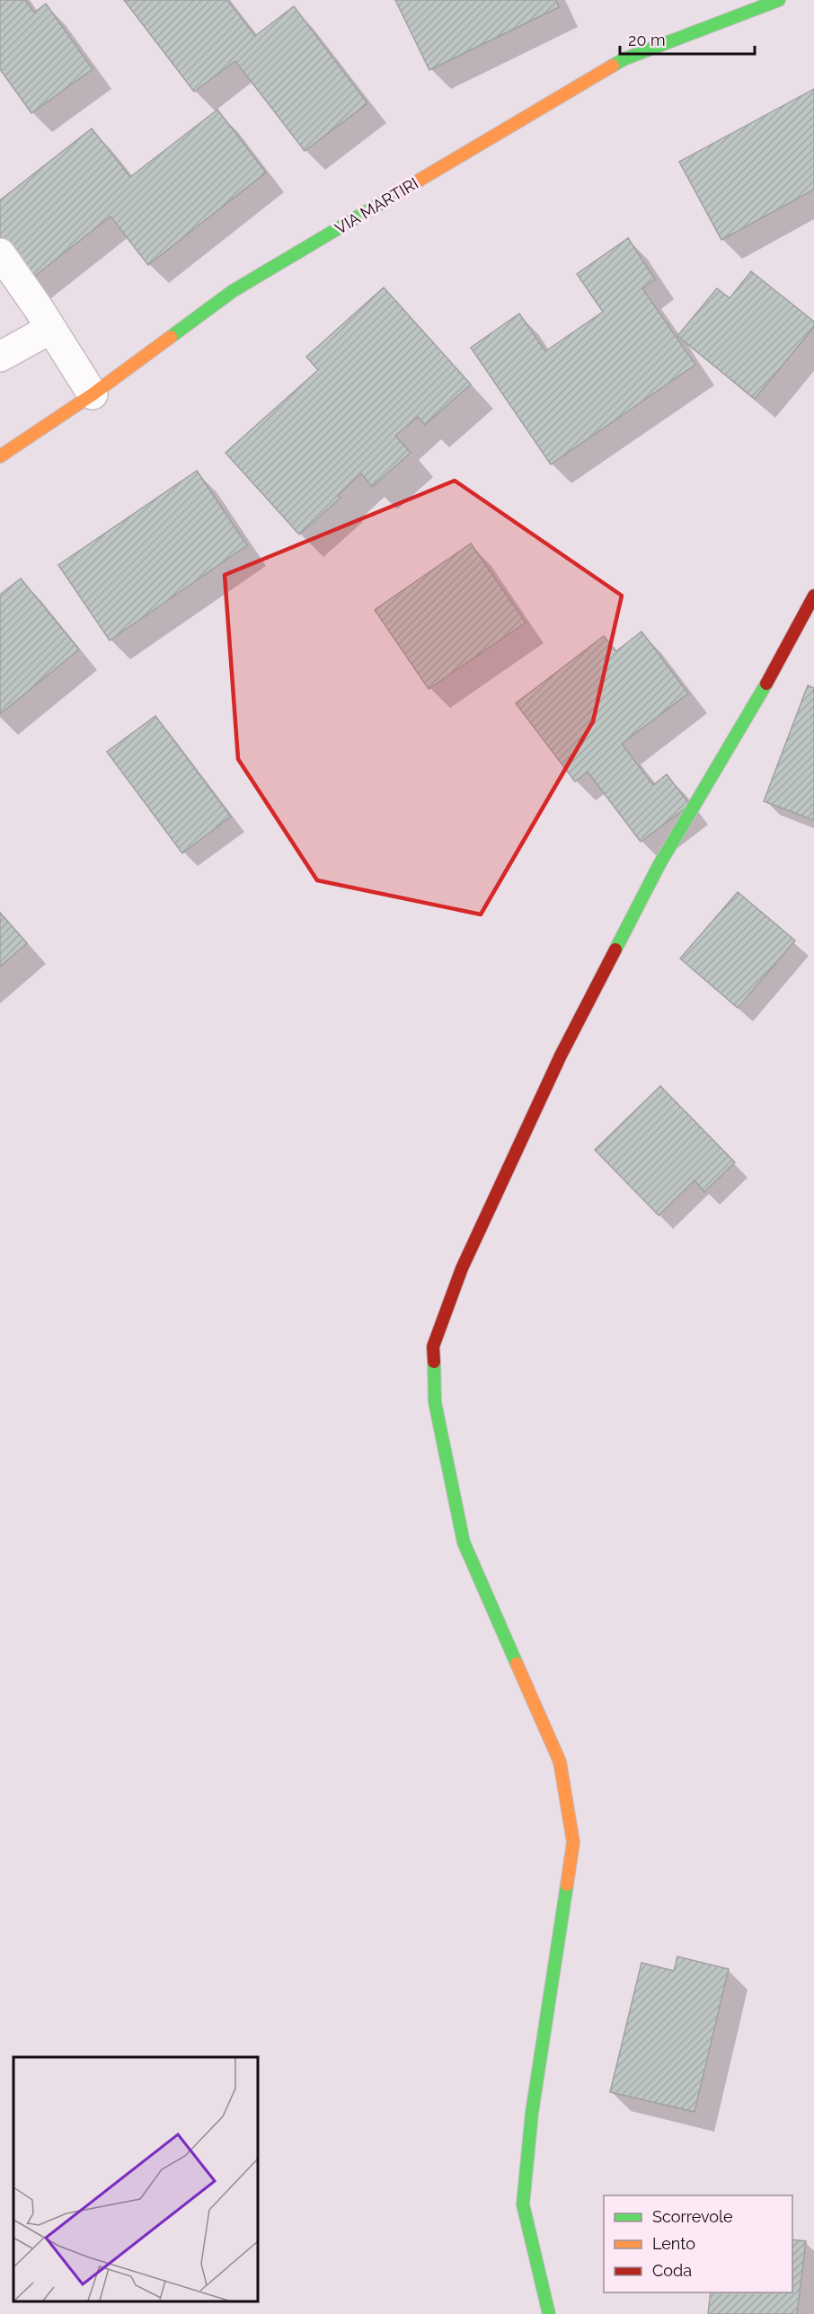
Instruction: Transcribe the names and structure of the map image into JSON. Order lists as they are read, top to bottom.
{
  "streets": {
    "street": ["VIA MARTIRI"]
  },
  "legend": ["Scorrevole", "Lento", "Coda"],
  "scale_bar": "20 m"
}
